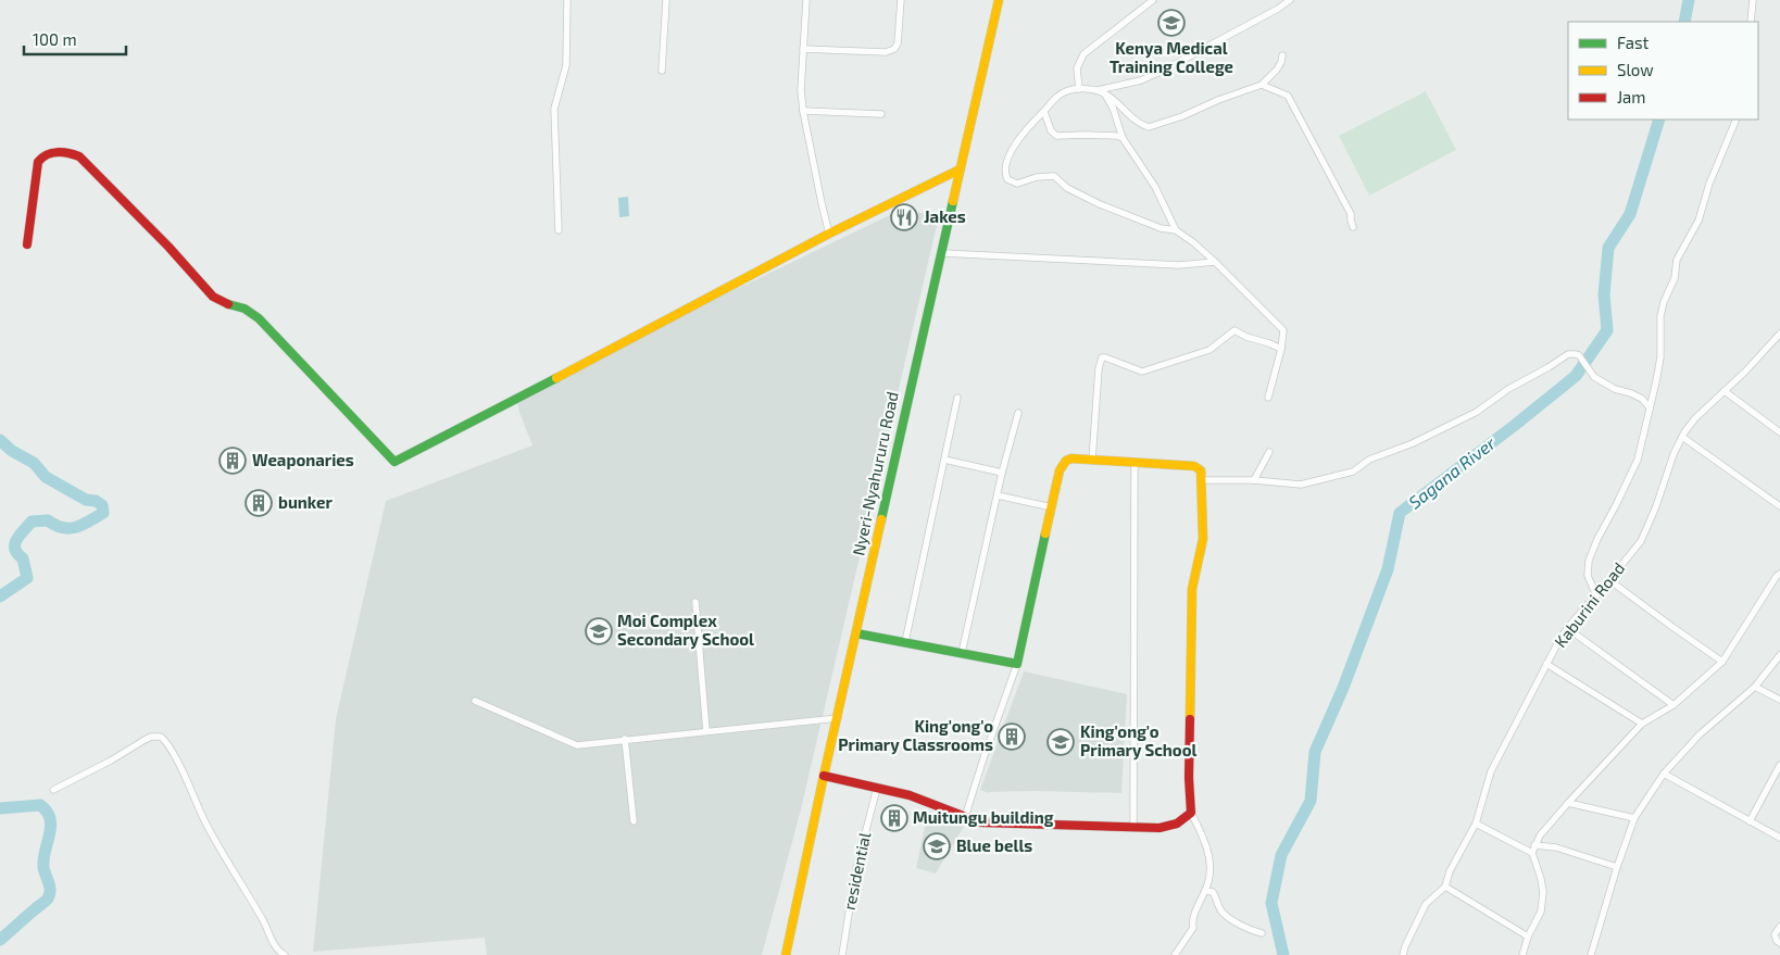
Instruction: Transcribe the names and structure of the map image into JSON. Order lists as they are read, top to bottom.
{
  "streets": {
    "street": ["Nyeri-Nyahururu Road", "Kaburini Road", "residential"]
  },
  "water": ["Sagana River"],
  "places": {
    "school or university": [
      "Kenya Medical Training College",
      "Moi Complex Secondary School",
      "King'ong'o Primary School",
      "Blue bells"
    ],
    "restaurant": ["Jakes"],
    "building": [
      "Weaponaries",
      "bunker",
      "King'ong'o Primary Classrooms",
      "Muitungu building"
    ]
  },
  "legend": ["Fast", "Slow", "Jam"],
  "scale_bar": "100 m"
}
